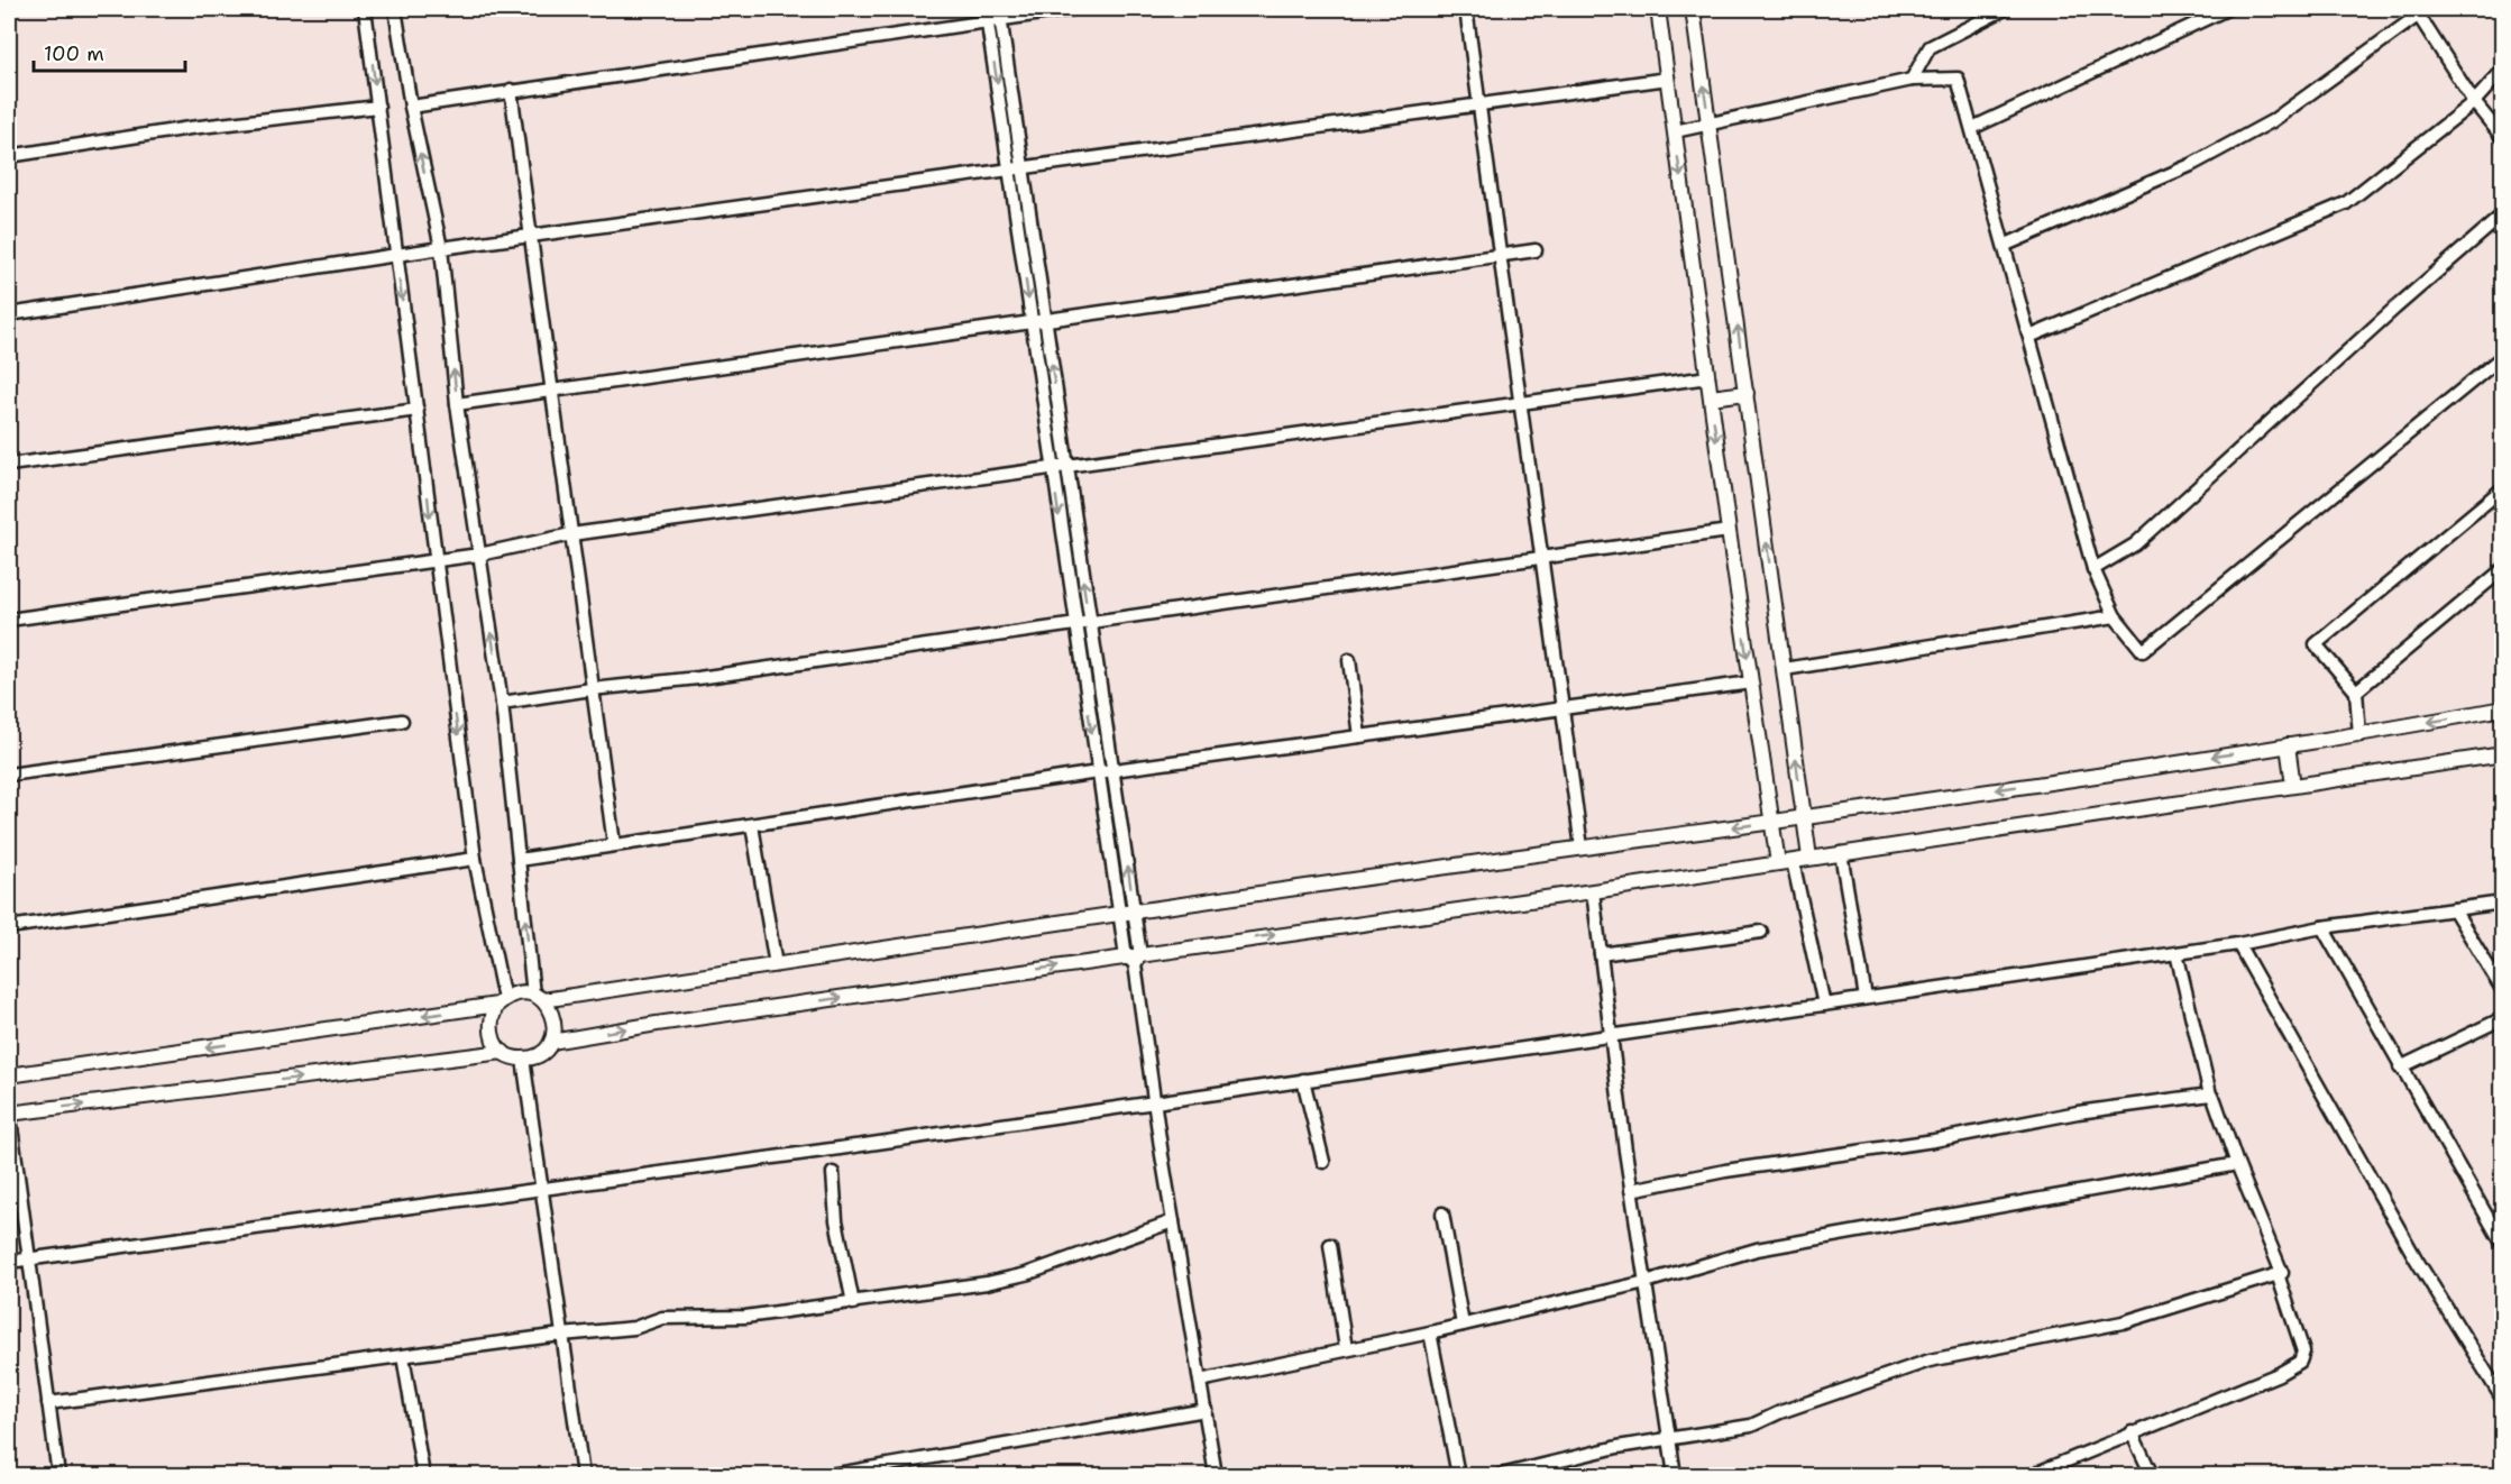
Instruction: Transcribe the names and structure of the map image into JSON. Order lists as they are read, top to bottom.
{
  "scale_bar": "100 m"
}
